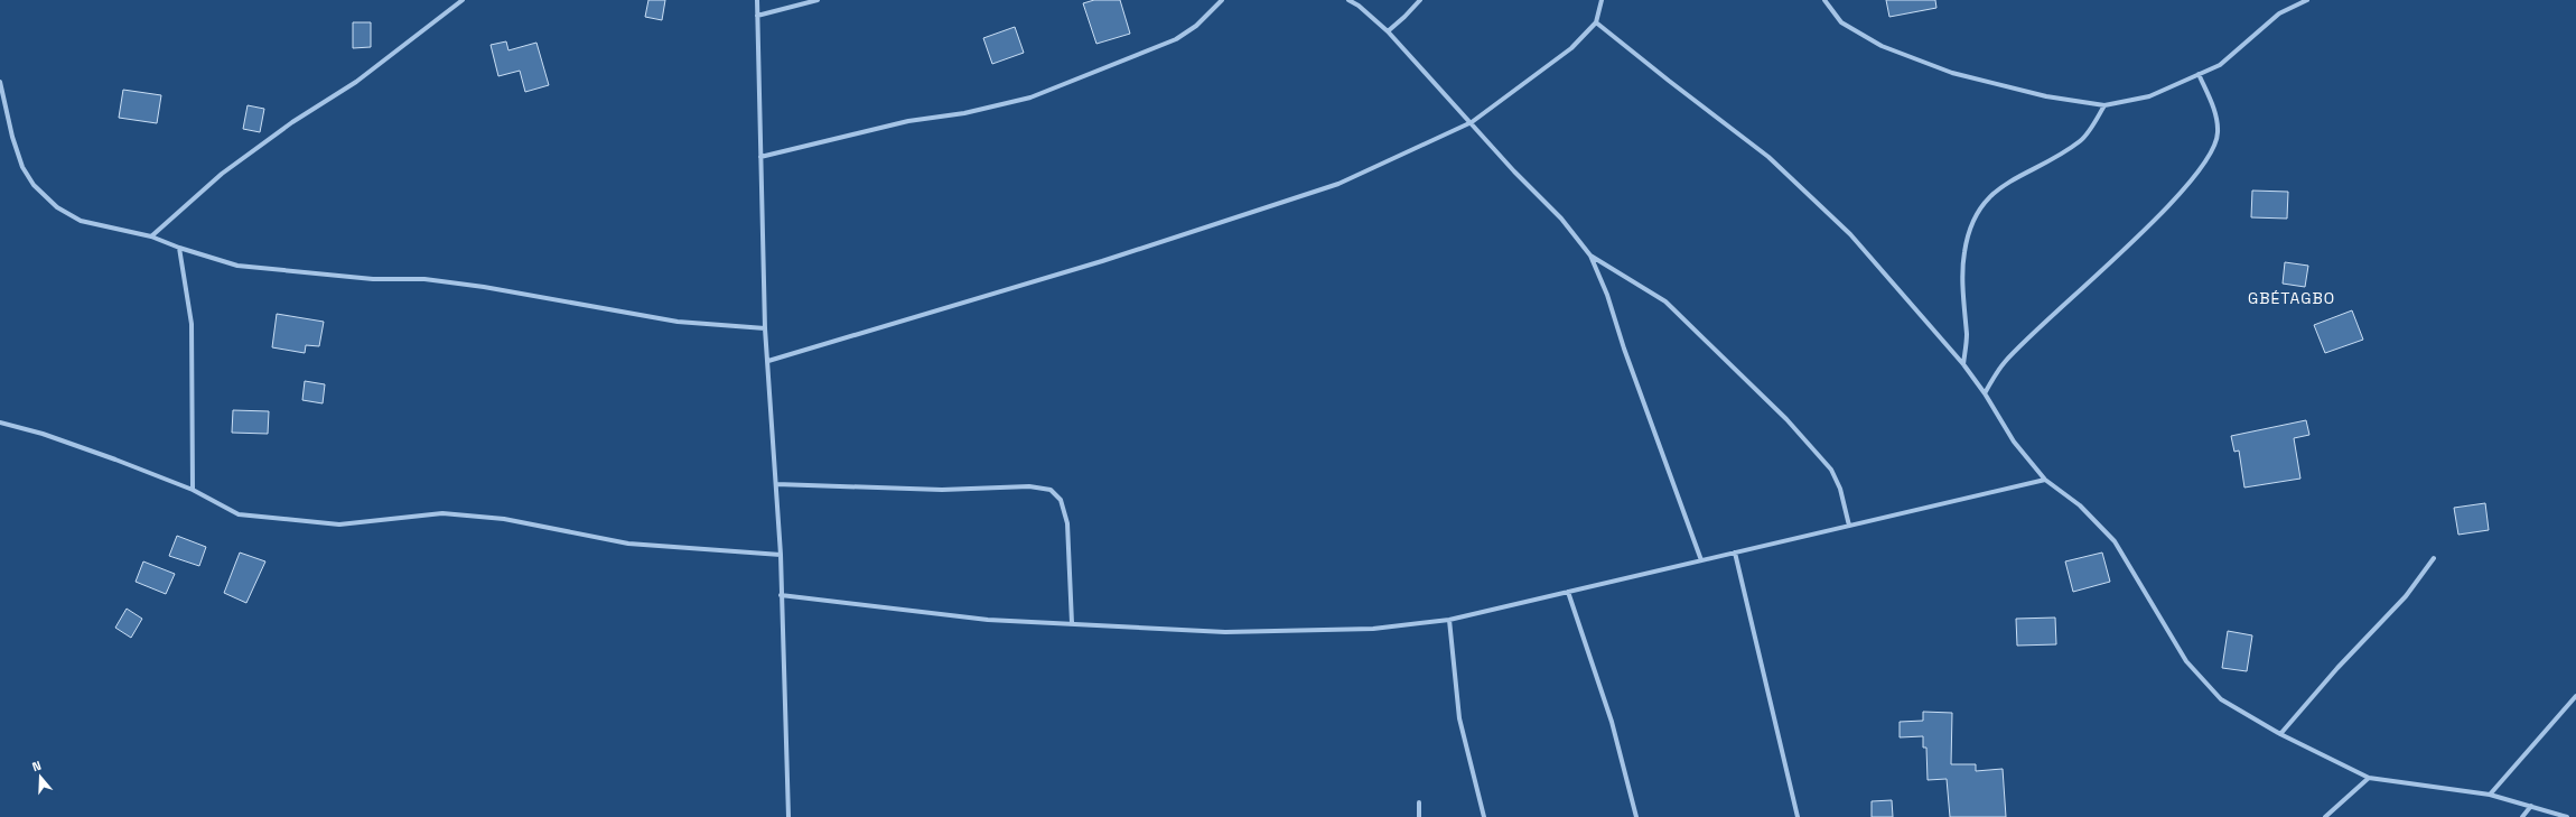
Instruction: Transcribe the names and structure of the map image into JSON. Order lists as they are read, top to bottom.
{
  "districts": ["GBÉTAGBO"],
  "north": "top"
}
